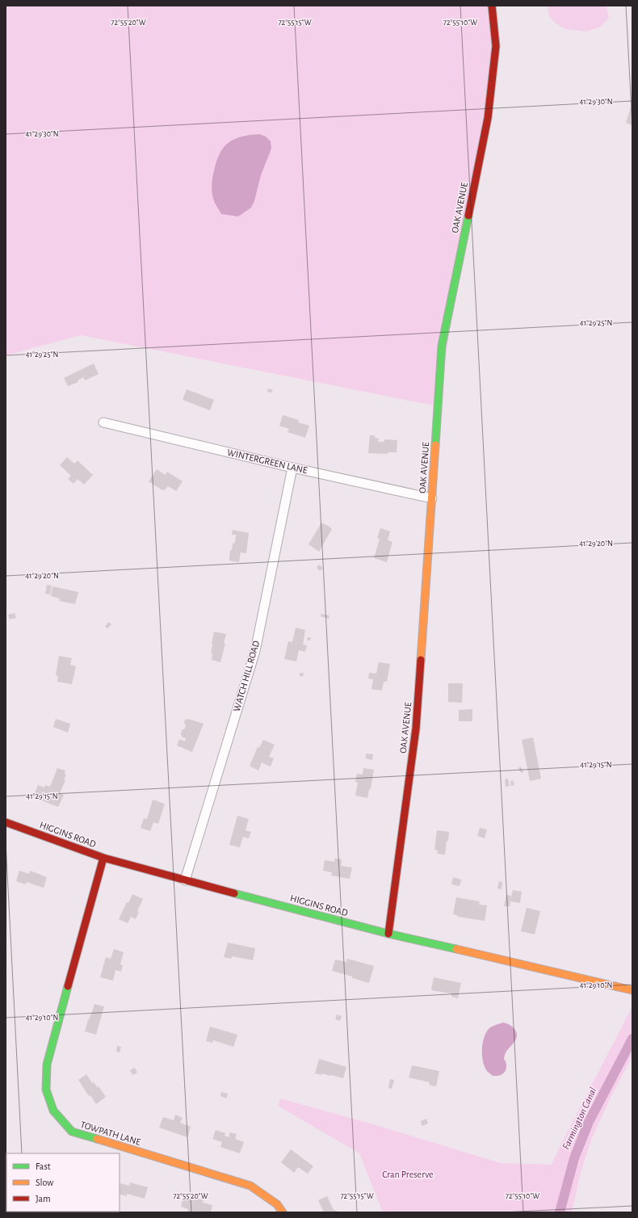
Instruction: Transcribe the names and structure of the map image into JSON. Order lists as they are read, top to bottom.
{
  "streets": {
    "street": [
      "OAK AVENUE",
      "WINTERGREEN LANE",
      "WATCH HILL ROAD",
      "HIGGINS ROAD",
      "TOWPATH LANE"
    ]
  },
  "crossings": [
    ["OAK AVENUE", "WINTERGREEN LANE"],
    ["OAK AVENUE", "HIGGINS ROAD"],
    ["WINTERGREEN LANE", "WATCH HILL ROAD"],
    ["WATCH HILL ROAD", "HIGGINS ROAD"],
    ["HIGGINS ROAD", "TOWPATH LANE"]
  ],
  "water": ["Farmington Canal"],
  "parks": ["Cran Preserve"],
  "legend": ["Fast", "Slow", "Jam"],
  "coordinates": [
    "72°55'20\"W",
    "72°55'15\"W",
    "72°55'10\"W",
    "41°29'30\"N",
    "41°29'25\"N",
    "41°29'20\"N",
    "41°29'15\"N",
    "41°29'10\"N"
  ]
}
